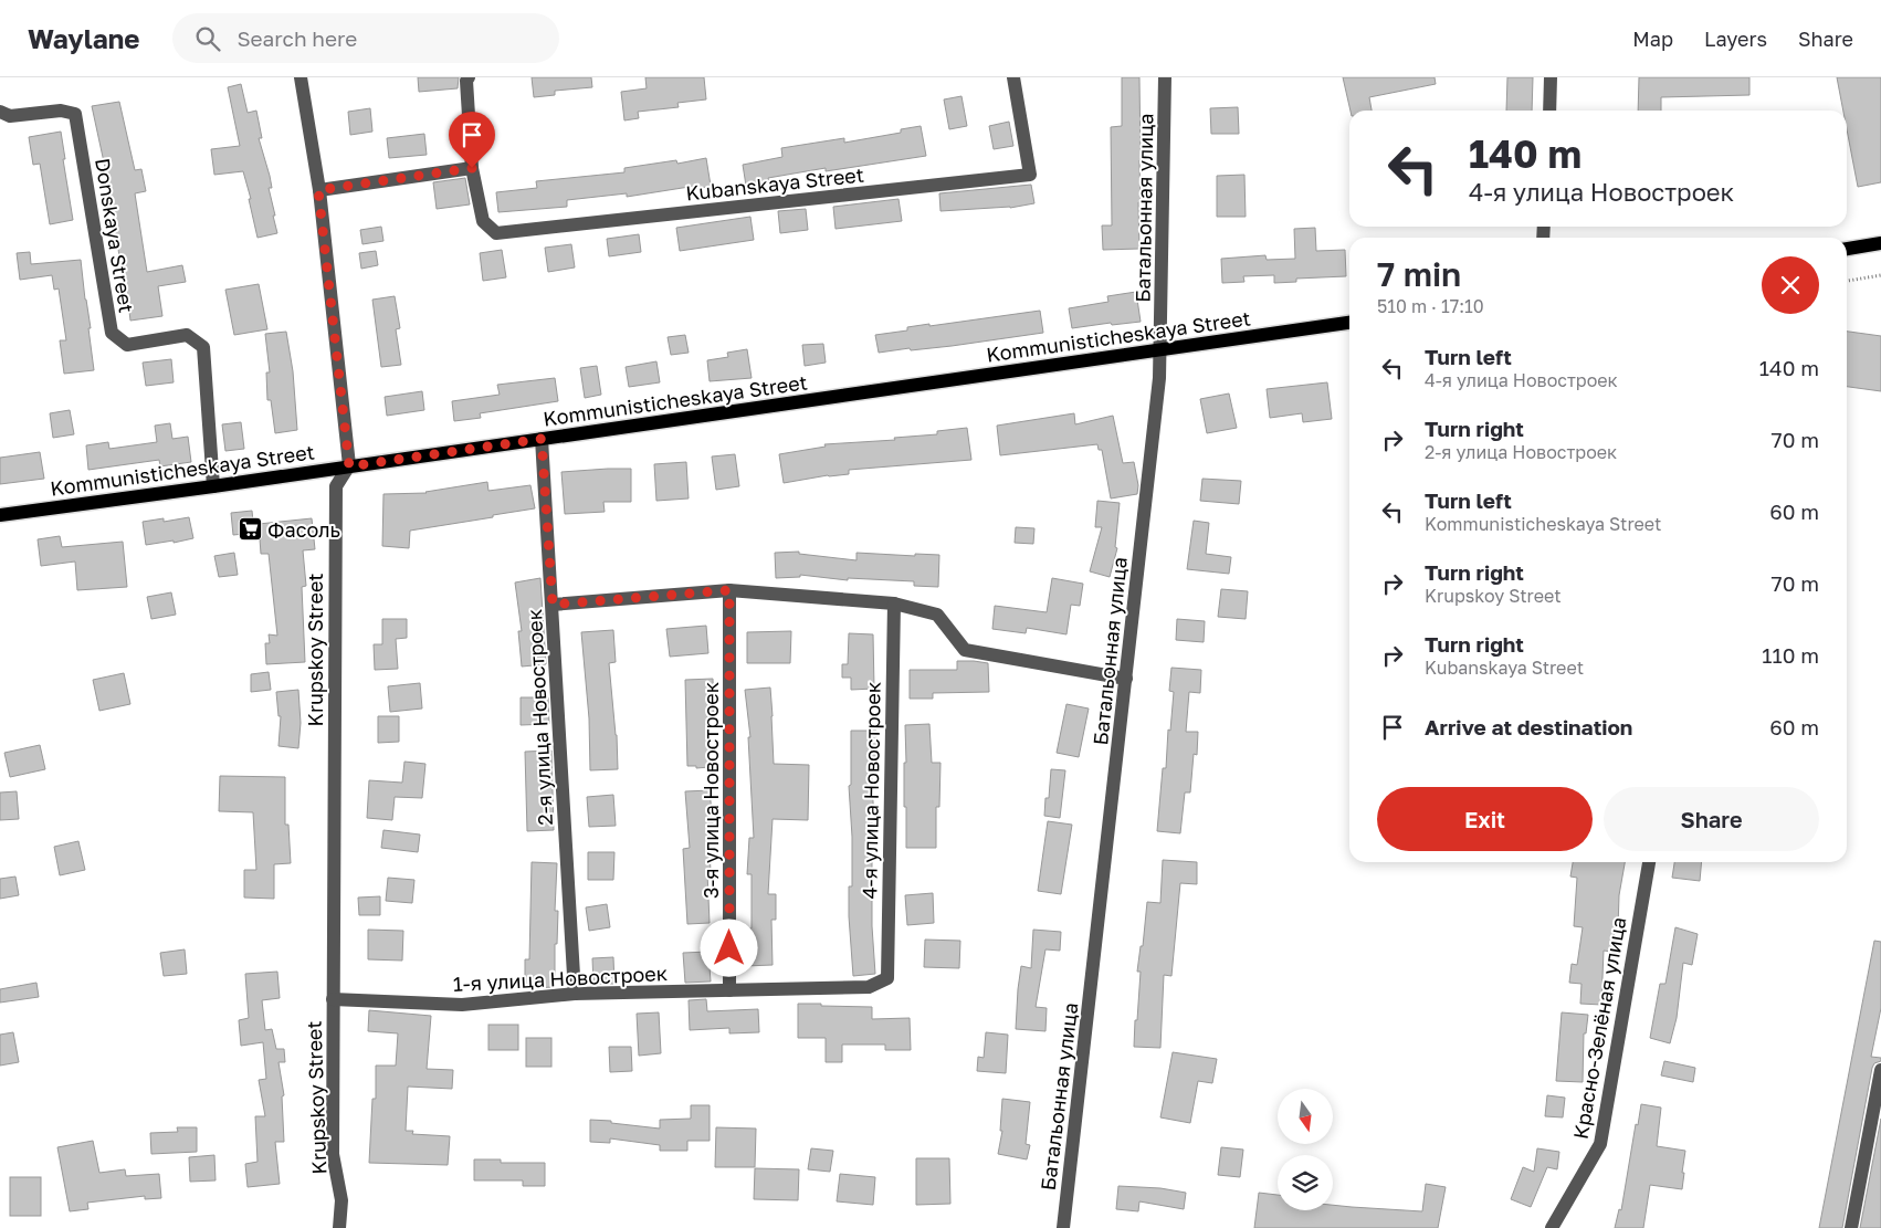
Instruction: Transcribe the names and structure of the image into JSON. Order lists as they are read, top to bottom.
{
  "streets": {
    "main road": ["Kommunisticheskaya Street"],
    "street": [
      "Kubanskaya Street",
      "Батальонная улица",
      "Donskaya Street",
      "Krupskoy Street",
      "2-я улица Новостроек",
      "3-я улица Новостроек",
      "4-я улица Новостроек",
      "1-я улица Новостроек",
      "Красно-Зелёная улица"
    ]
  },
  "crossings": [
    ["Батальонная улица", "Kommunisticheskaya Street"],
    ["Donskaya Street", "Kommunisticheskaya Street"],
    ["Kommunisticheskaya Street", "Krupskoy Street"],
    ["Kommunisticheskaya Street", "2-я улица Новостроек"],
    ["Krupskoy Street", "1-я улица Новостроек"],
    ["2-я улица Новостроек", "1-я улица Новостроек"],
    ["3-я улица Новостроек", "1-я улица Новостроек"],
    ["4-я улица Новостроек", "1-я улица Новостроек"]
  ],
  "places": {
    "supermarket": ["Фасоль"]
  },
  "north": "bottom",
  "page": {
    "header": "Waylane",
    "search": "Search here",
    "nav": ["Map", "Layers", "Share"],
    "turn": ["140 m", "4-я улица Новостроек"],
    "heading": ["7 min", "510 m · 17:10"],
    "list": [
      {
        "name": "Turn left",
        "note": "4-я улица Новостроек",
        "value": "140 m"
      },
      {
        "name": "Turn right",
        "note": "2-я улица Новостроек",
        "value": "70 m"
      },
      {
        "name": "Turn left",
        "note": "Kommunisticheskaya Street",
        "value": "60 m"
      },
      {
        "name": "Turn right",
        "note": "Krupskoy Street",
        "value": "70 m"
      },
      {
        "name": "Turn right",
        "note": "Kubanskaya Street",
        "value": "110 m"
      },
      {
        "name": "Arrive at destination",
        "value": "60 m"
      }
    ],
    "buttons": ["Exit", "Share"]
  }
}
